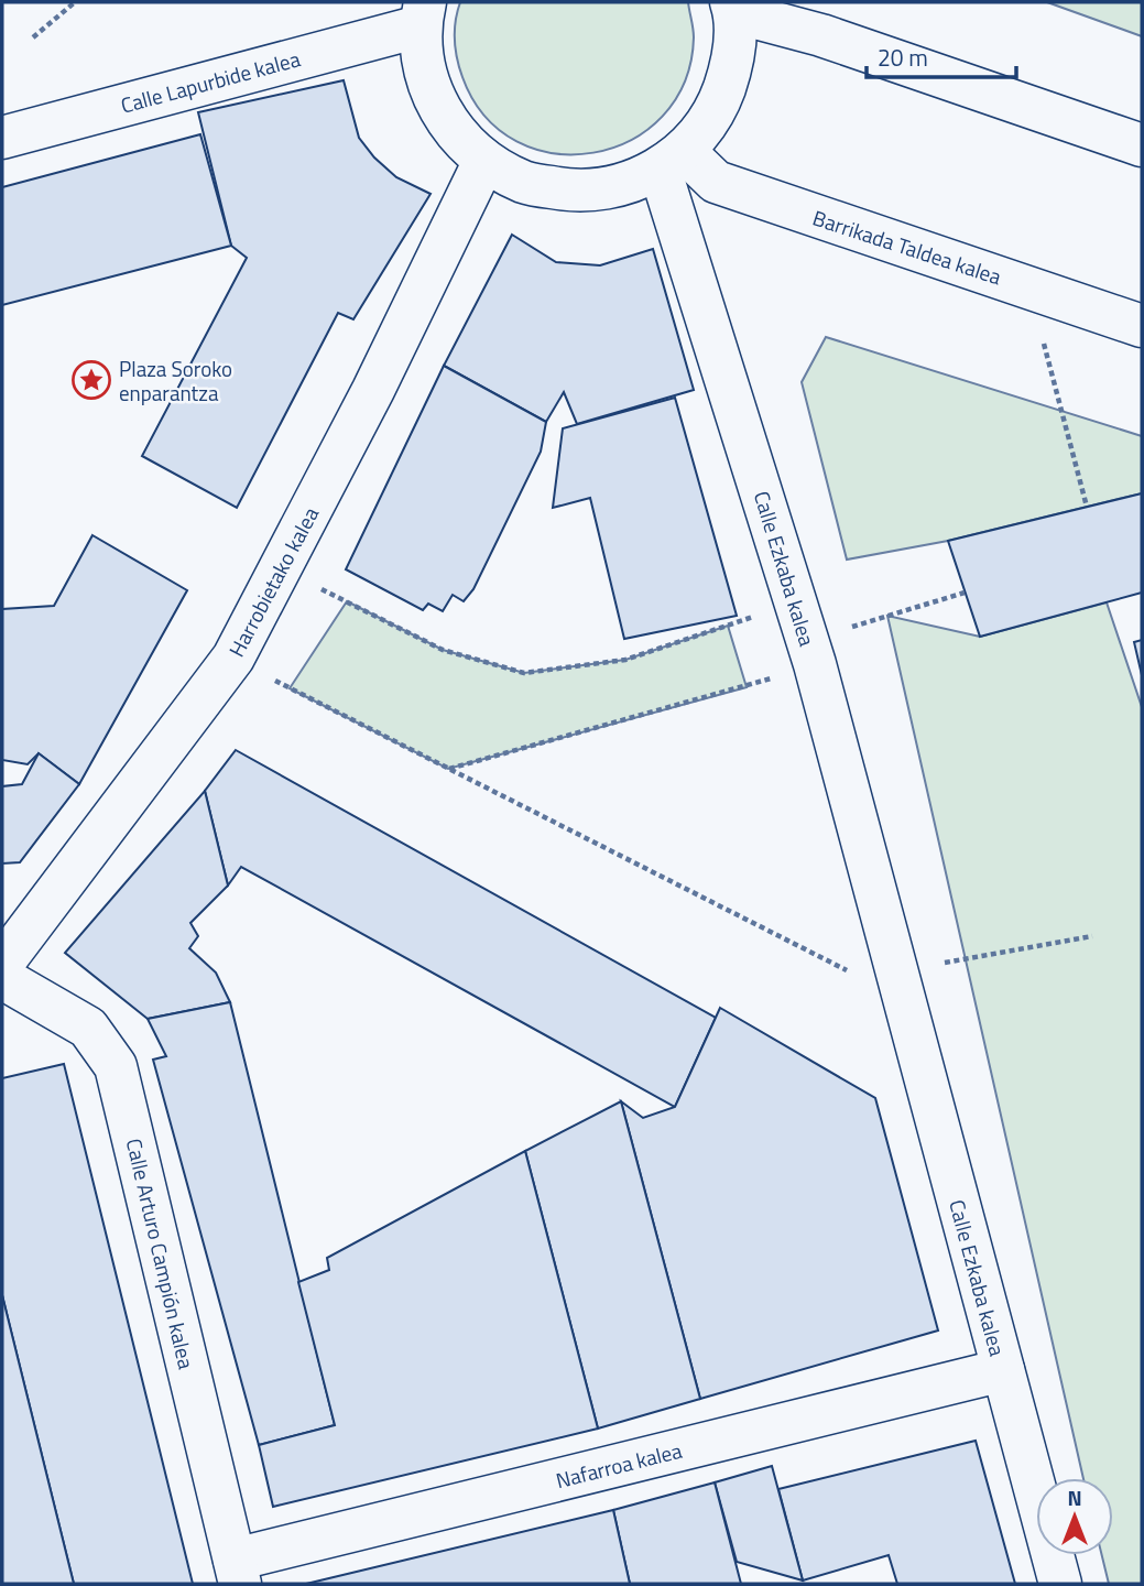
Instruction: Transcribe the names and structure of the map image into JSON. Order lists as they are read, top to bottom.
{
  "streets": {
    "street": [
      "Calle Lapurbide kalea",
      "Barrikada Taldea kalea",
      "Calle Ezkaba kalea",
      "Harrobietako kalea",
      "Calle Arturo Campión kalea",
      "Nafarroa kalea"
    ]
  },
  "crossings": [
    ["Barrikada Taldea kalea", "Calle Ezkaba kalea"],
    ["Calle Ezkaba kalea", "Nafarroa kalea"],
    ["Calle Arturo Campión kalea", "Nafarroa kalea"]
  ],
  "places": {
    "place": ["Plaza Soroko enparantza"]
  },
  "scale_bar": "20 m",
  "north": "top"
}
